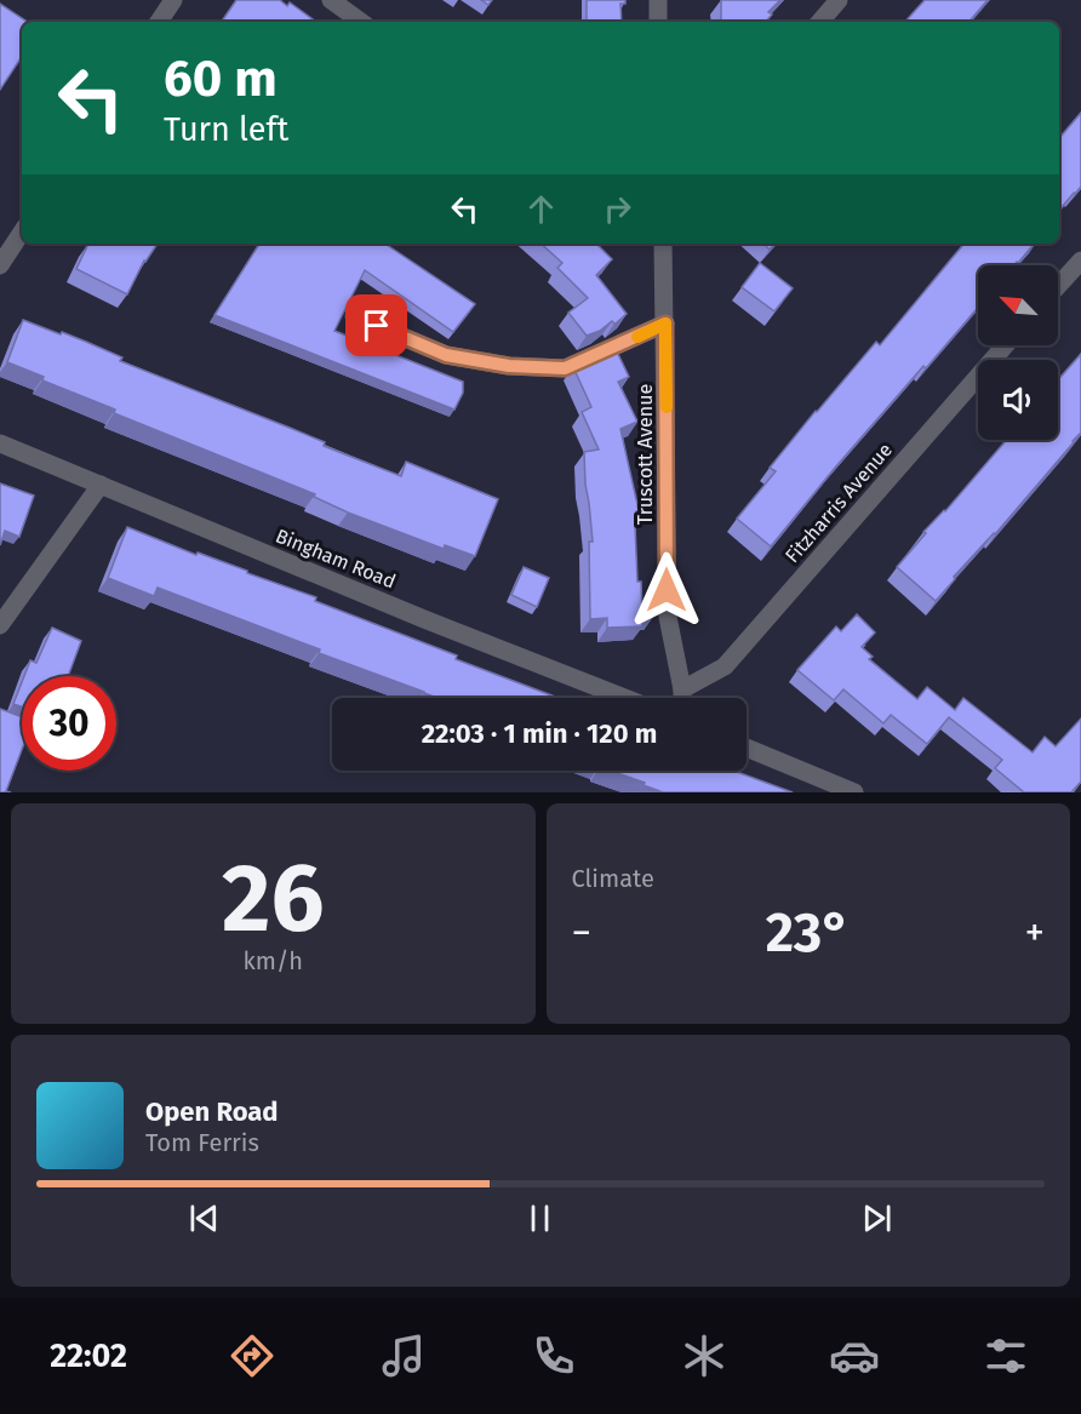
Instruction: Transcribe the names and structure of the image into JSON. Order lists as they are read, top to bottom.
{
  "streets": {
    "street": ["Truscott Avenue", "Fitzharris Avenue", "Bingham Road"]
  },
  "crossings": [
    ["Truscott Avenue", "Fitzharris Avenue"]
  ],
  "north": "top left",
  "page": {
    "turn": ["60 m", "Turn left"],
    "limit": "30",
    "trip": "22:03 · 1 min · 120 m",
    "tile": [
      ["26", "km/h"],
      "Climate"
    ],
    "heat": ["−", "23°", "+"],
    "song": ["Open Road", "Tom Ferris"],
    "tabs": "22:02"
  }
}
